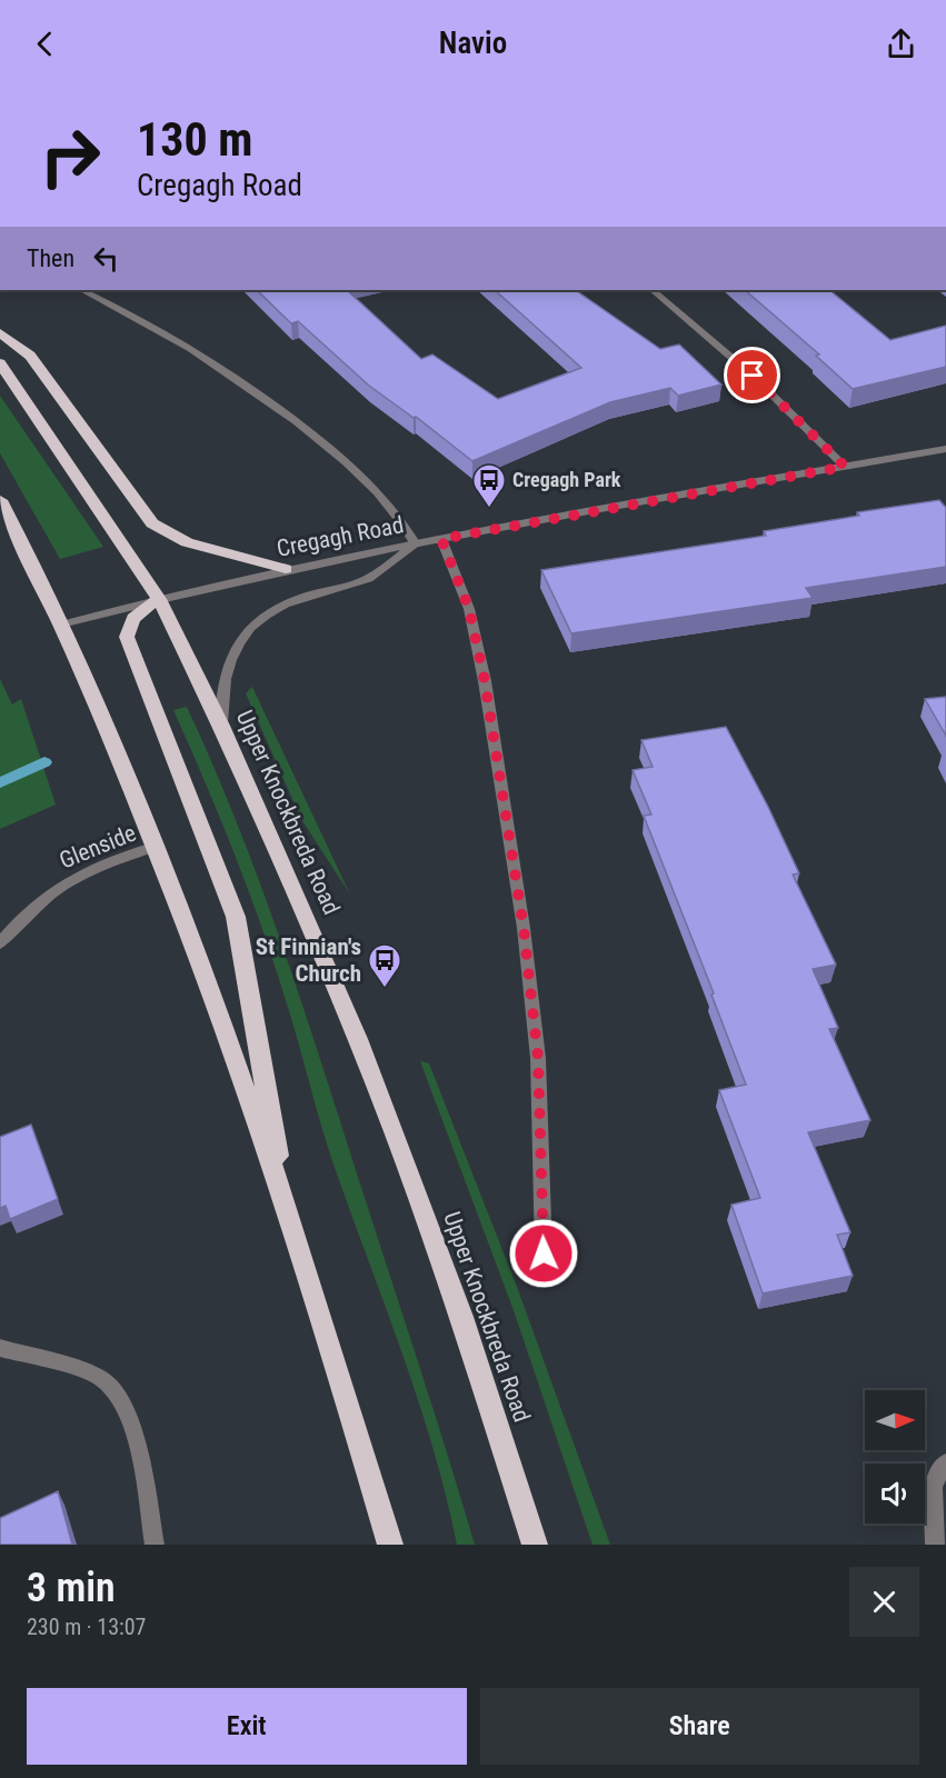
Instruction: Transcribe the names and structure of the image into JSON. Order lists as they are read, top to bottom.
{
  "streets": {
    "highway": ["Upper Knockbreda Road"],
    "street": ["Cregagh Road", "Glenside"]
  },
  "crossings": [
    ["Cregagh Road", "Upper Knockbreda Road"]
  ],
  "places": {
    "bus stop": ["Cregagh Park", "St Finnian's Church"]
  },
  "north": "right",
  "page": {
    "header": "Navio",
    "turn": ["130 m", "Cregagh Road"],
    "then": "Then",
    "heading": ["3 min", "230 m · 13:07"],
    "buttons": ["Exit", "Share"]
  }
}
